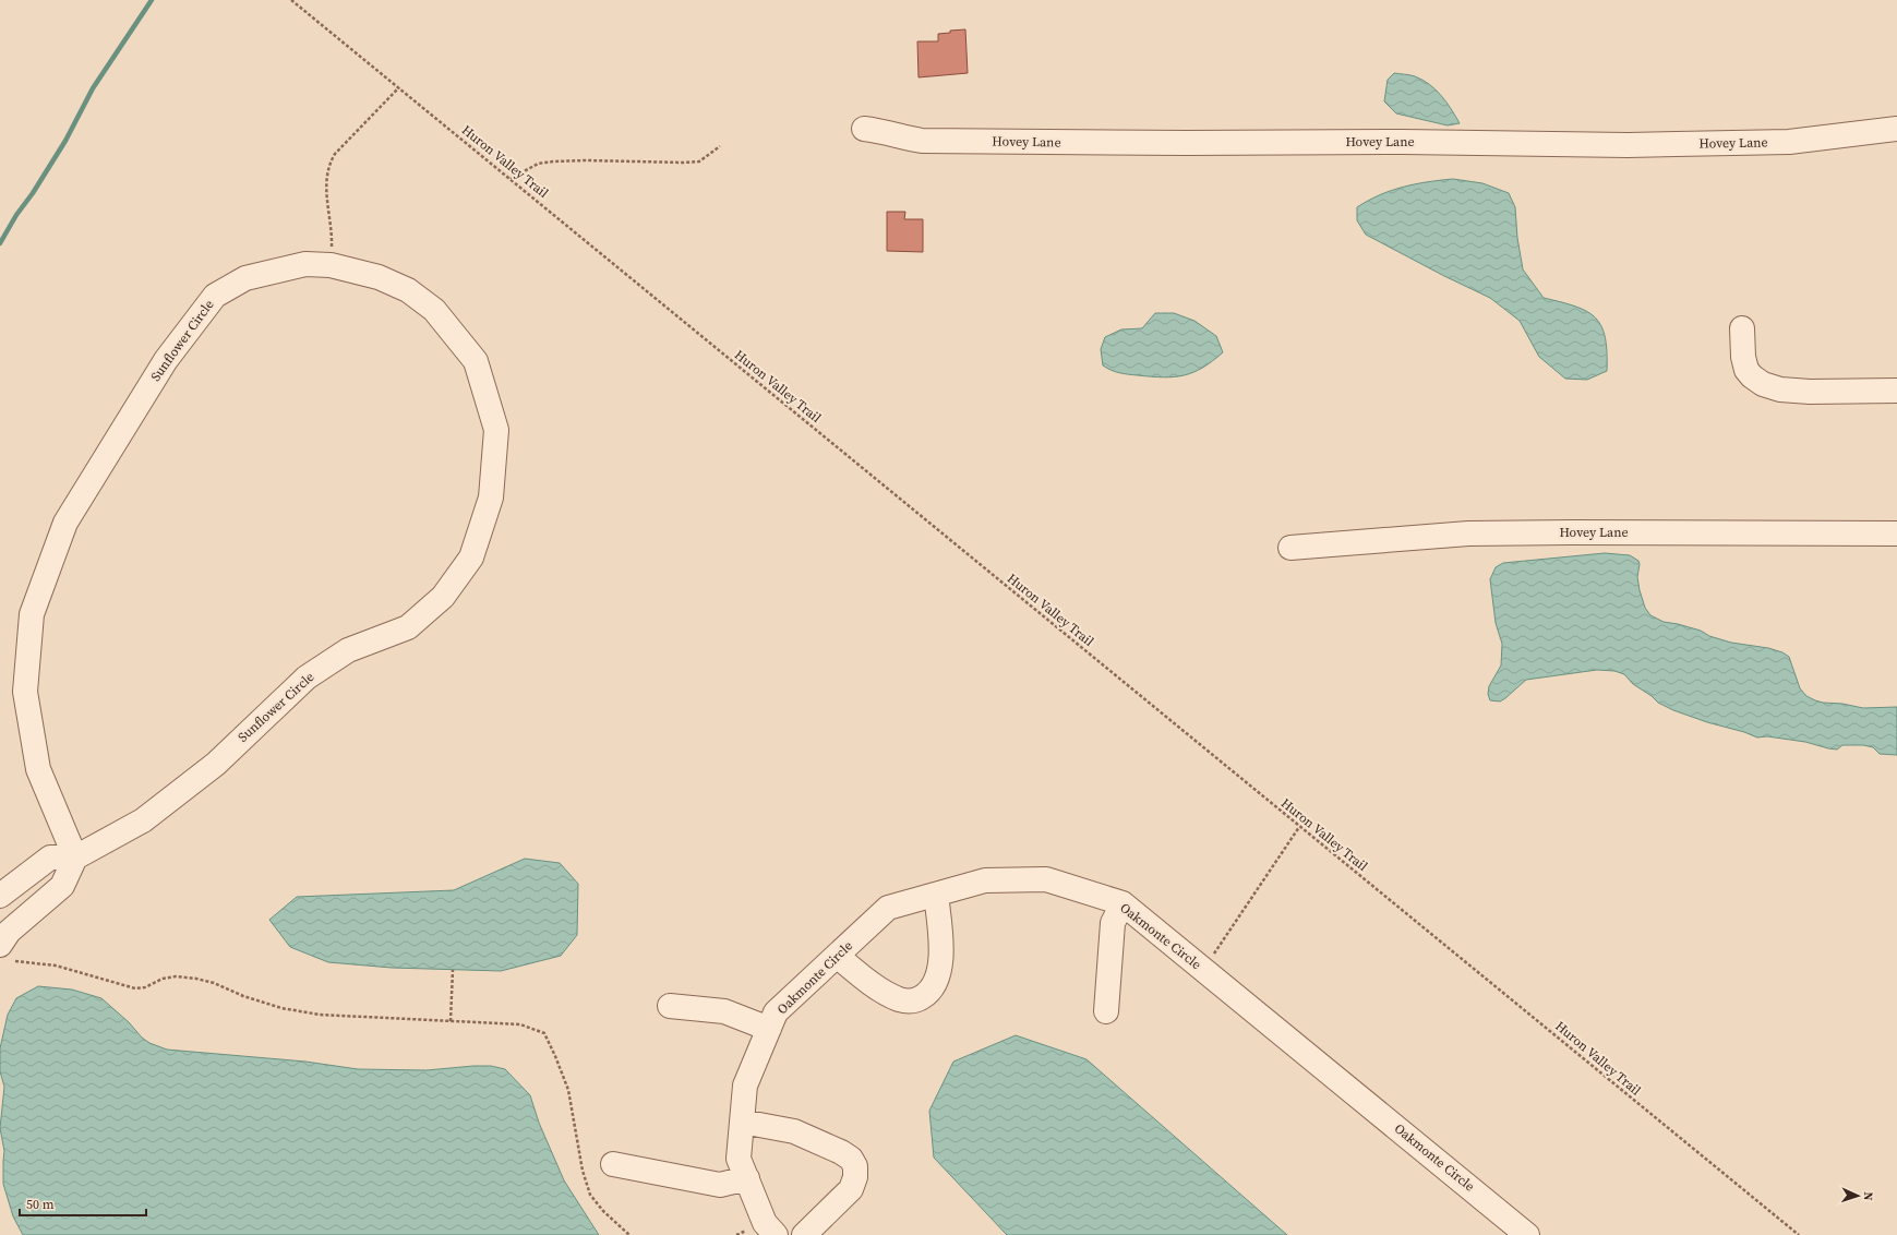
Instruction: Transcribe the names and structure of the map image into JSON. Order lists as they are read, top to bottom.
{
  "streets": {
    "street": ["Hovey Lane", "Sunflower Circle", "Oakmonte Circle"],
    "path": ["Huron Valley Trail"]
  },
  "scale_bar": "50 m",
  "north": "right"
}
